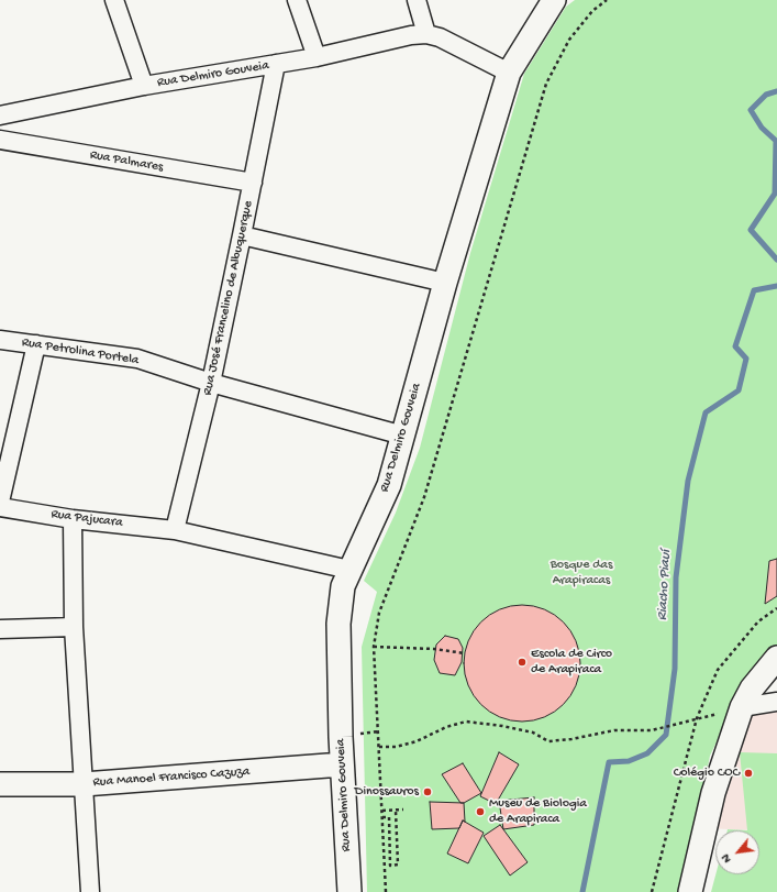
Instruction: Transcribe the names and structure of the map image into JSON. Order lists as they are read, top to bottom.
{
  "streets": {
    "street": [
      "Rua Delmiro Gouveia",
      "Rua Palmares",
      "Rua José Francelino de Albuquerque",
      "Rua Petrolina Portela",
      "Rua Pajucara",
      "Rua Manoel Francisco Cazuza"
    ]
  },
  "crossings": [
    ["Rua Delmiro Gouveia", "Rua José Francelino de Albuquerque"],
    ["Rua Delmiro Gouveia", "Rua Petrolina Portela"],
    ["Rua Delmiro Gouveia", "Rua Pajucara"],
    ["Rua Delmiro Gouveia", "Rua Manoel Francisco Cazuza"],
    ["Rua Palmares", "Rua José Francelino de Albuquerque"],
    ["Rua José Francelino de Albuquerque", "Rua Petrolina Portela"],
    ["Rua José Francelino de Albuquerque", "Rua Pajucara"]
  ],
  "water": ["Riacho Piauí"],
  "parks": ["Bosque das Arapiracas"],
  "places": [
    "Escola de Circo de Arapiraca",
    "Colégio COC",
    "Dinossauros",
    "Museu de Biologia de Arapiraca"
  ],
  "north": "bottom left"
}
